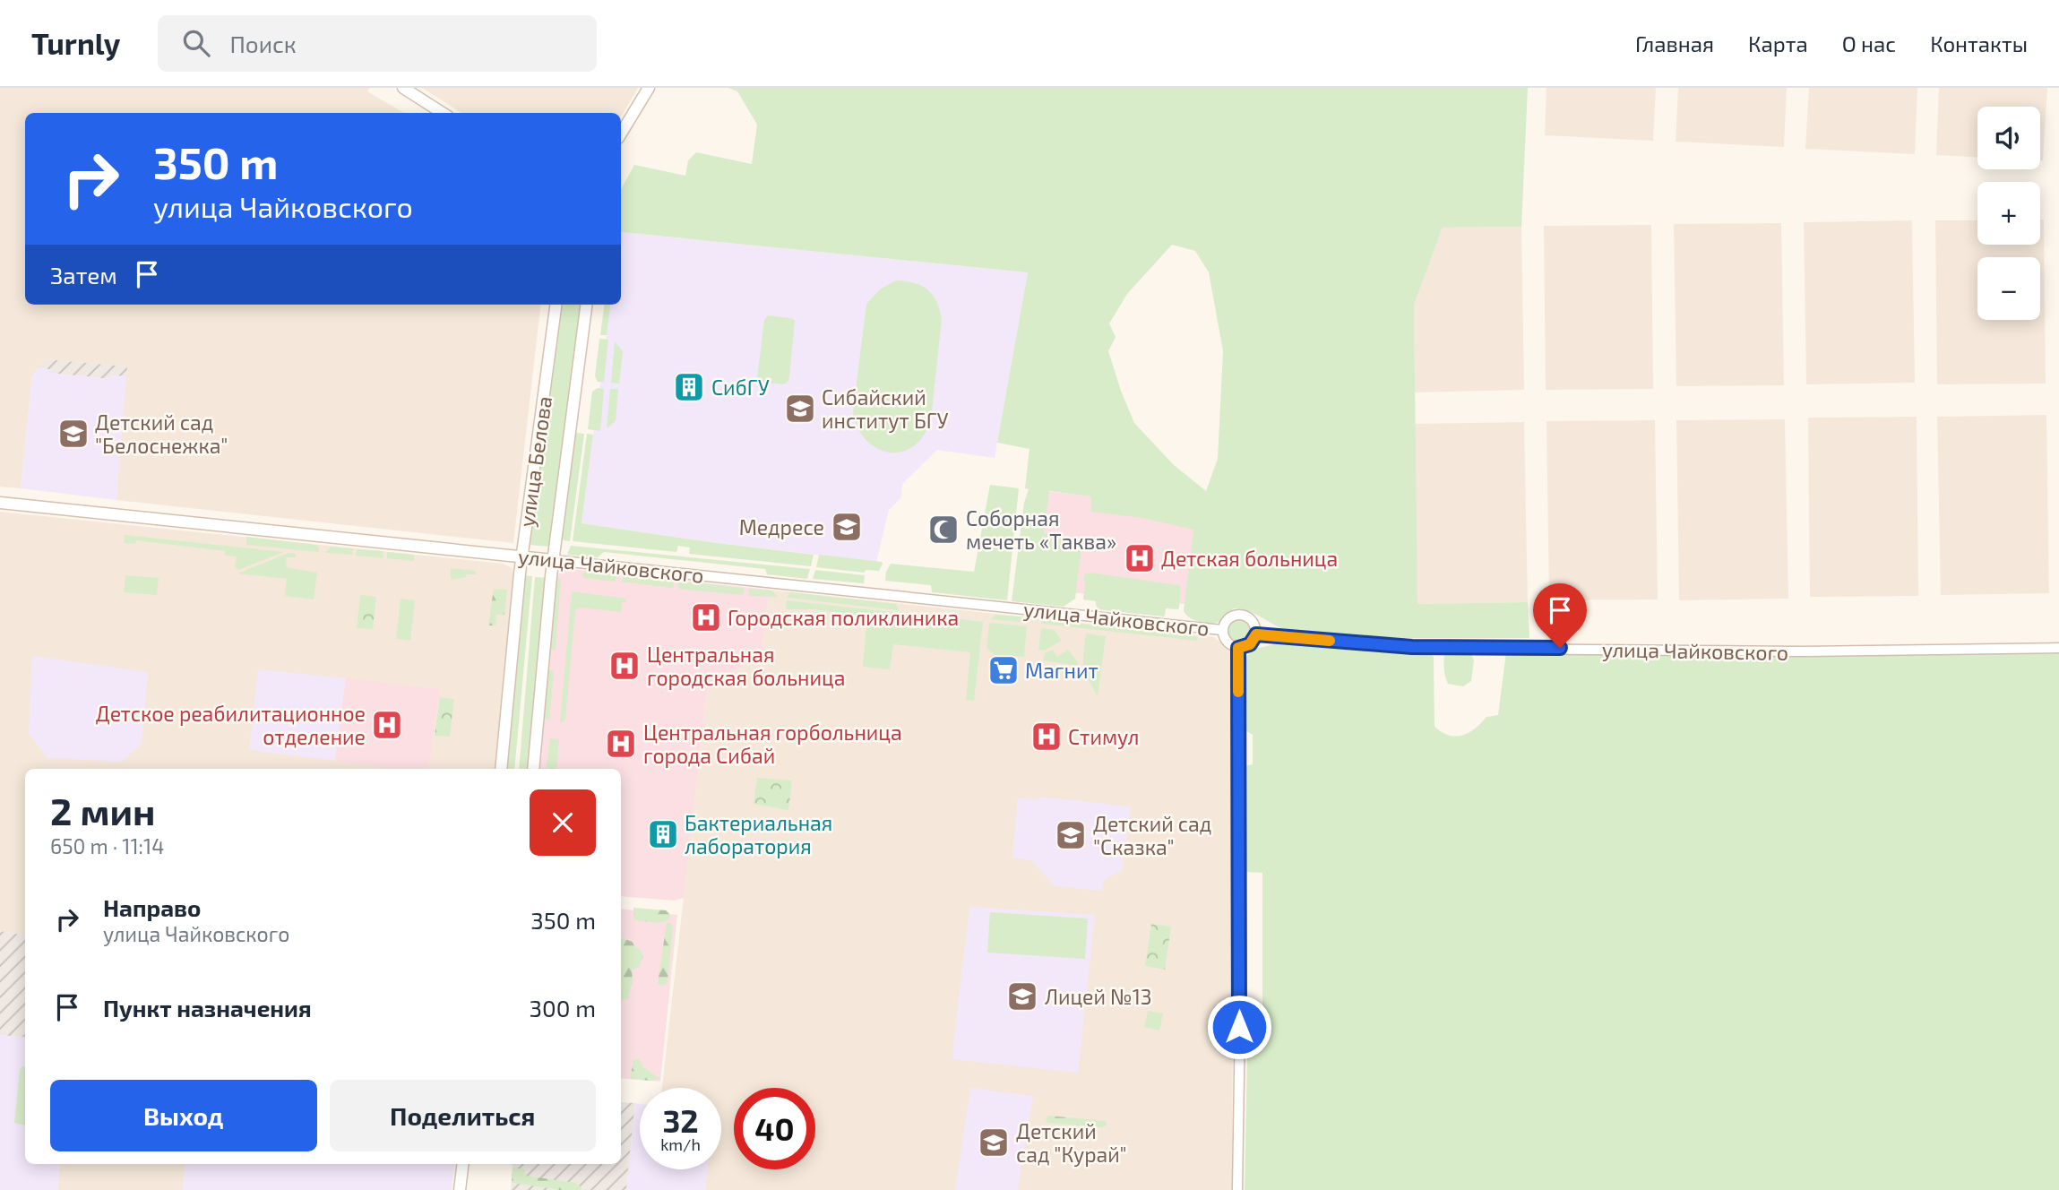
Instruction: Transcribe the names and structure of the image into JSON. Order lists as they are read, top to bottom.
{
  "streets": {
    "main road": ["улица Белова", "улица Чайковского"]
  },
  "crossings": [
    ["улица Белова", "улица Чайковского"]
  ],
  "places": {
    "building": ["СибГУ", "Бактериальная лаборатория"],
    "school or university": [
      "Сибайский институт БГУ",
      "Детский сад \"Белоснежка\"",
      "Медресе",
      "Детский сад \"Сказка\"",
      "Лицей №13",
      "Детский сад \"Курай\""
    ],
    "mosque": ["Соборная мечеть «Таква»"],
    "hospital": [
      "Детская больница",
      "Городская поликлиника",
      "Центральная городская больница",
      "Детское реабилитационное отделение",
      "Стимул",
      "Центральная горбольница города Сибай"
    ],
    "supermarket": ["Магнит"]
  },
  "page": {
    "header": "Turnly",
    "search": "Поиск",
    "nav": [
      "Главная",
      "Карта",
      "О нас",
      "Контакты"
    ],
    "map_buttons": ["+", "−"],
    "turn": ["350 m", "улица Чайковского"],
    "then": "Затем",
    "heading": ["2 мин", "650 m · 11:14"],
    "list": [
      {
        "name": "Направо",
        "note": "улица Чайковского",
        "value": "350 m"
      },
      {
        "name": "Пункт назначения",
        "value": "300 m"
      }
    ],
    "buttons": ["Выход", "Поделиться"],
    "speed": "32 km/h",
    "limit": "40"
  }
}
